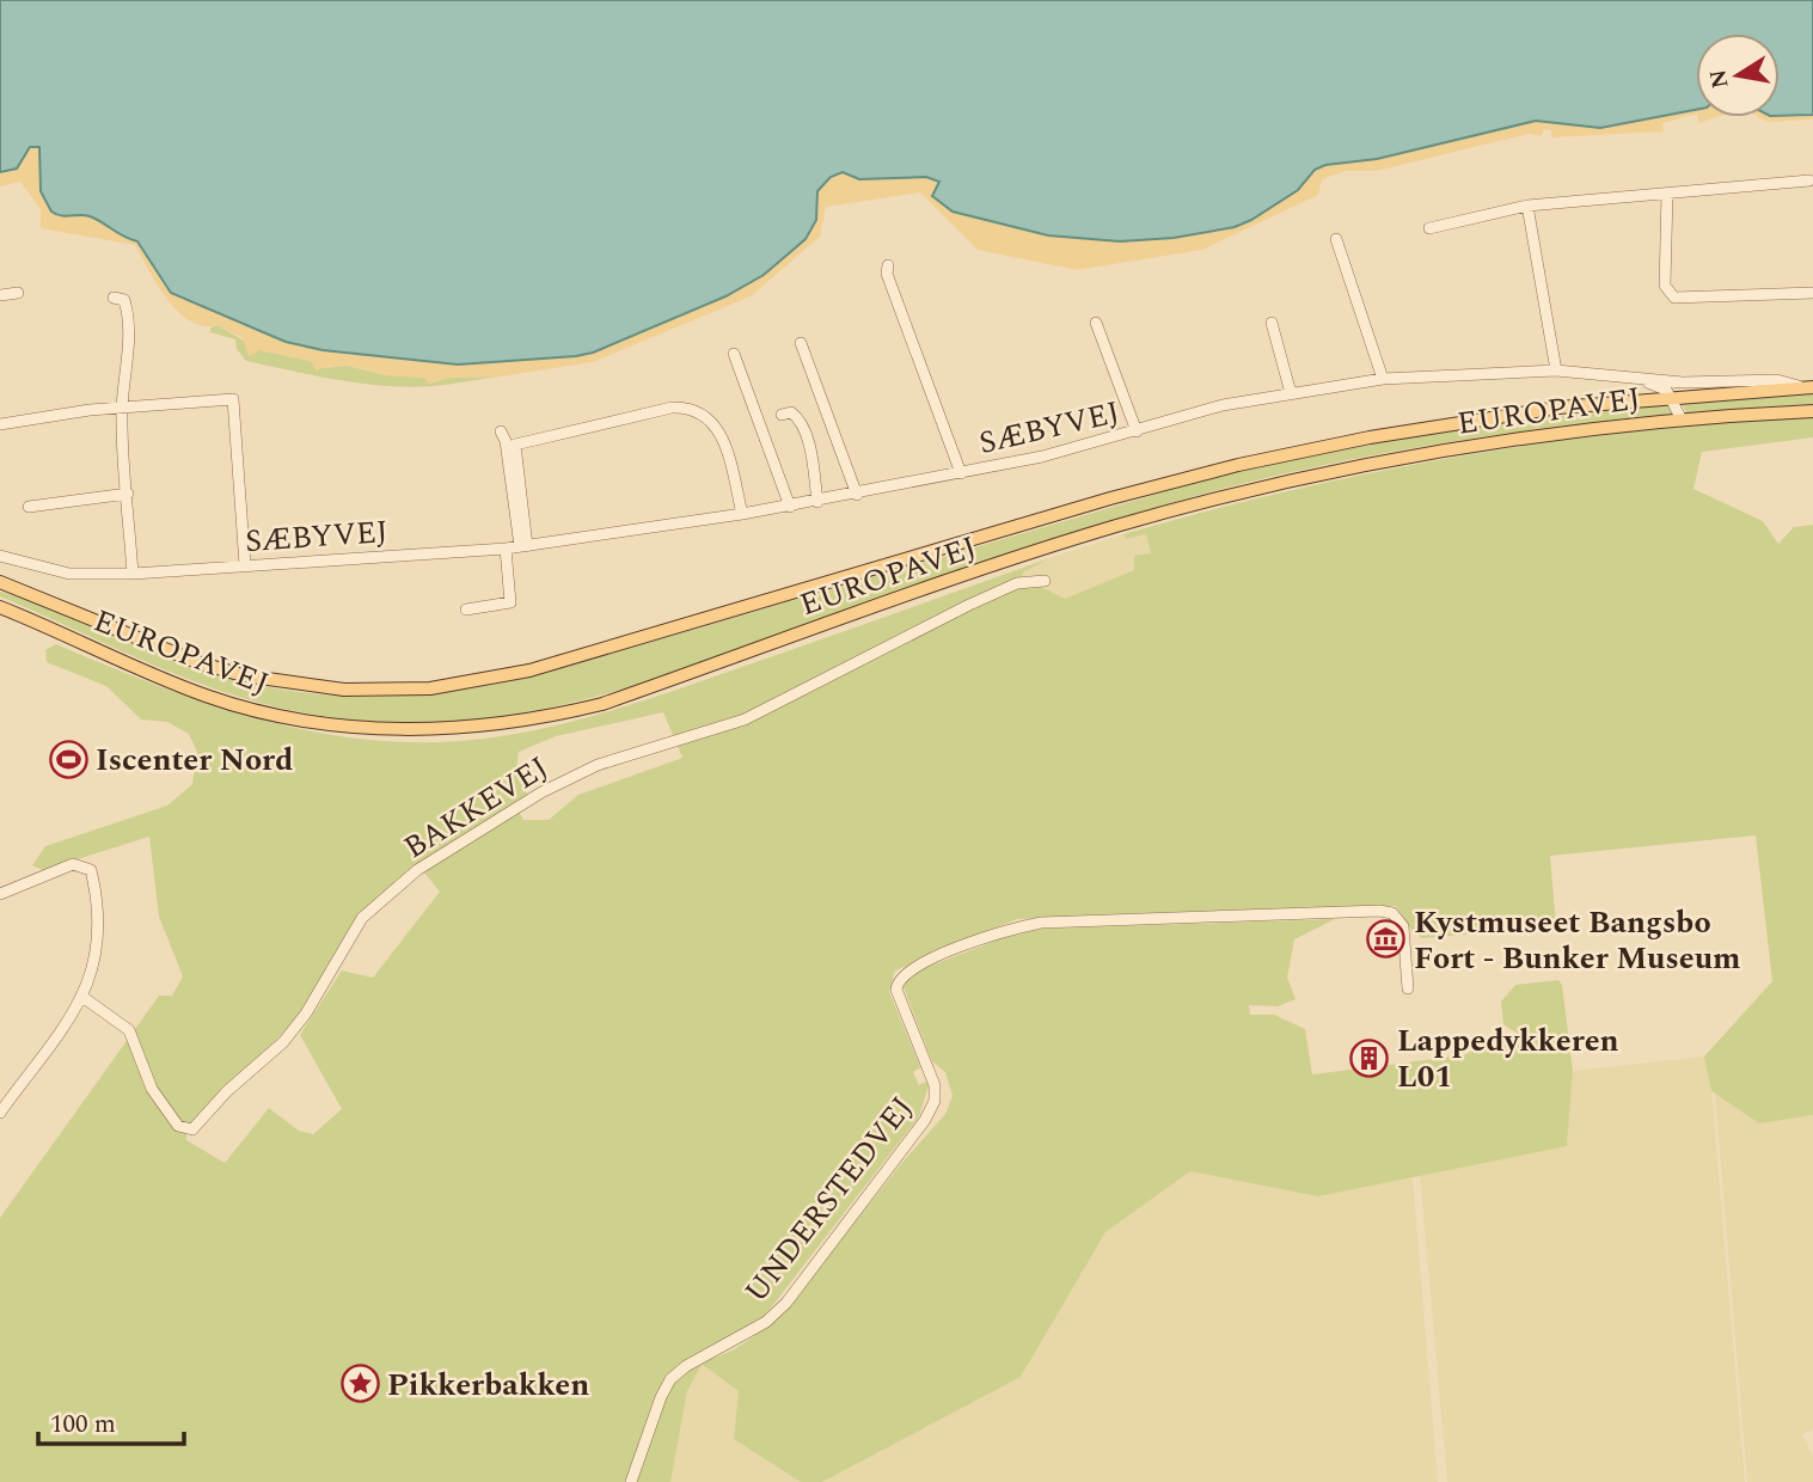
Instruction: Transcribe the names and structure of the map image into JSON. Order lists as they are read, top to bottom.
{
  "streets": {
    "main road": ["EUROPAVEJ"],
    "street": ["SÆBYVEJ", "BAKKEVEJ", "UNDERSTEDVEJ"]
  },
  "crossings": [
    ["EUROPAVEJ", "SÆBYVEJ"]
  ],
  "places": {
    "sports": ["Iscenter Nord"],
    "museum": ["Kystmuseet Bangsbo Fort - Bunker Museum"],
    "building": ["Lappedykkeren L01"],
    "place": ["Pikkerbakken"]
  },
  "scale_bar": "100 m",
  "north": "left"
}
